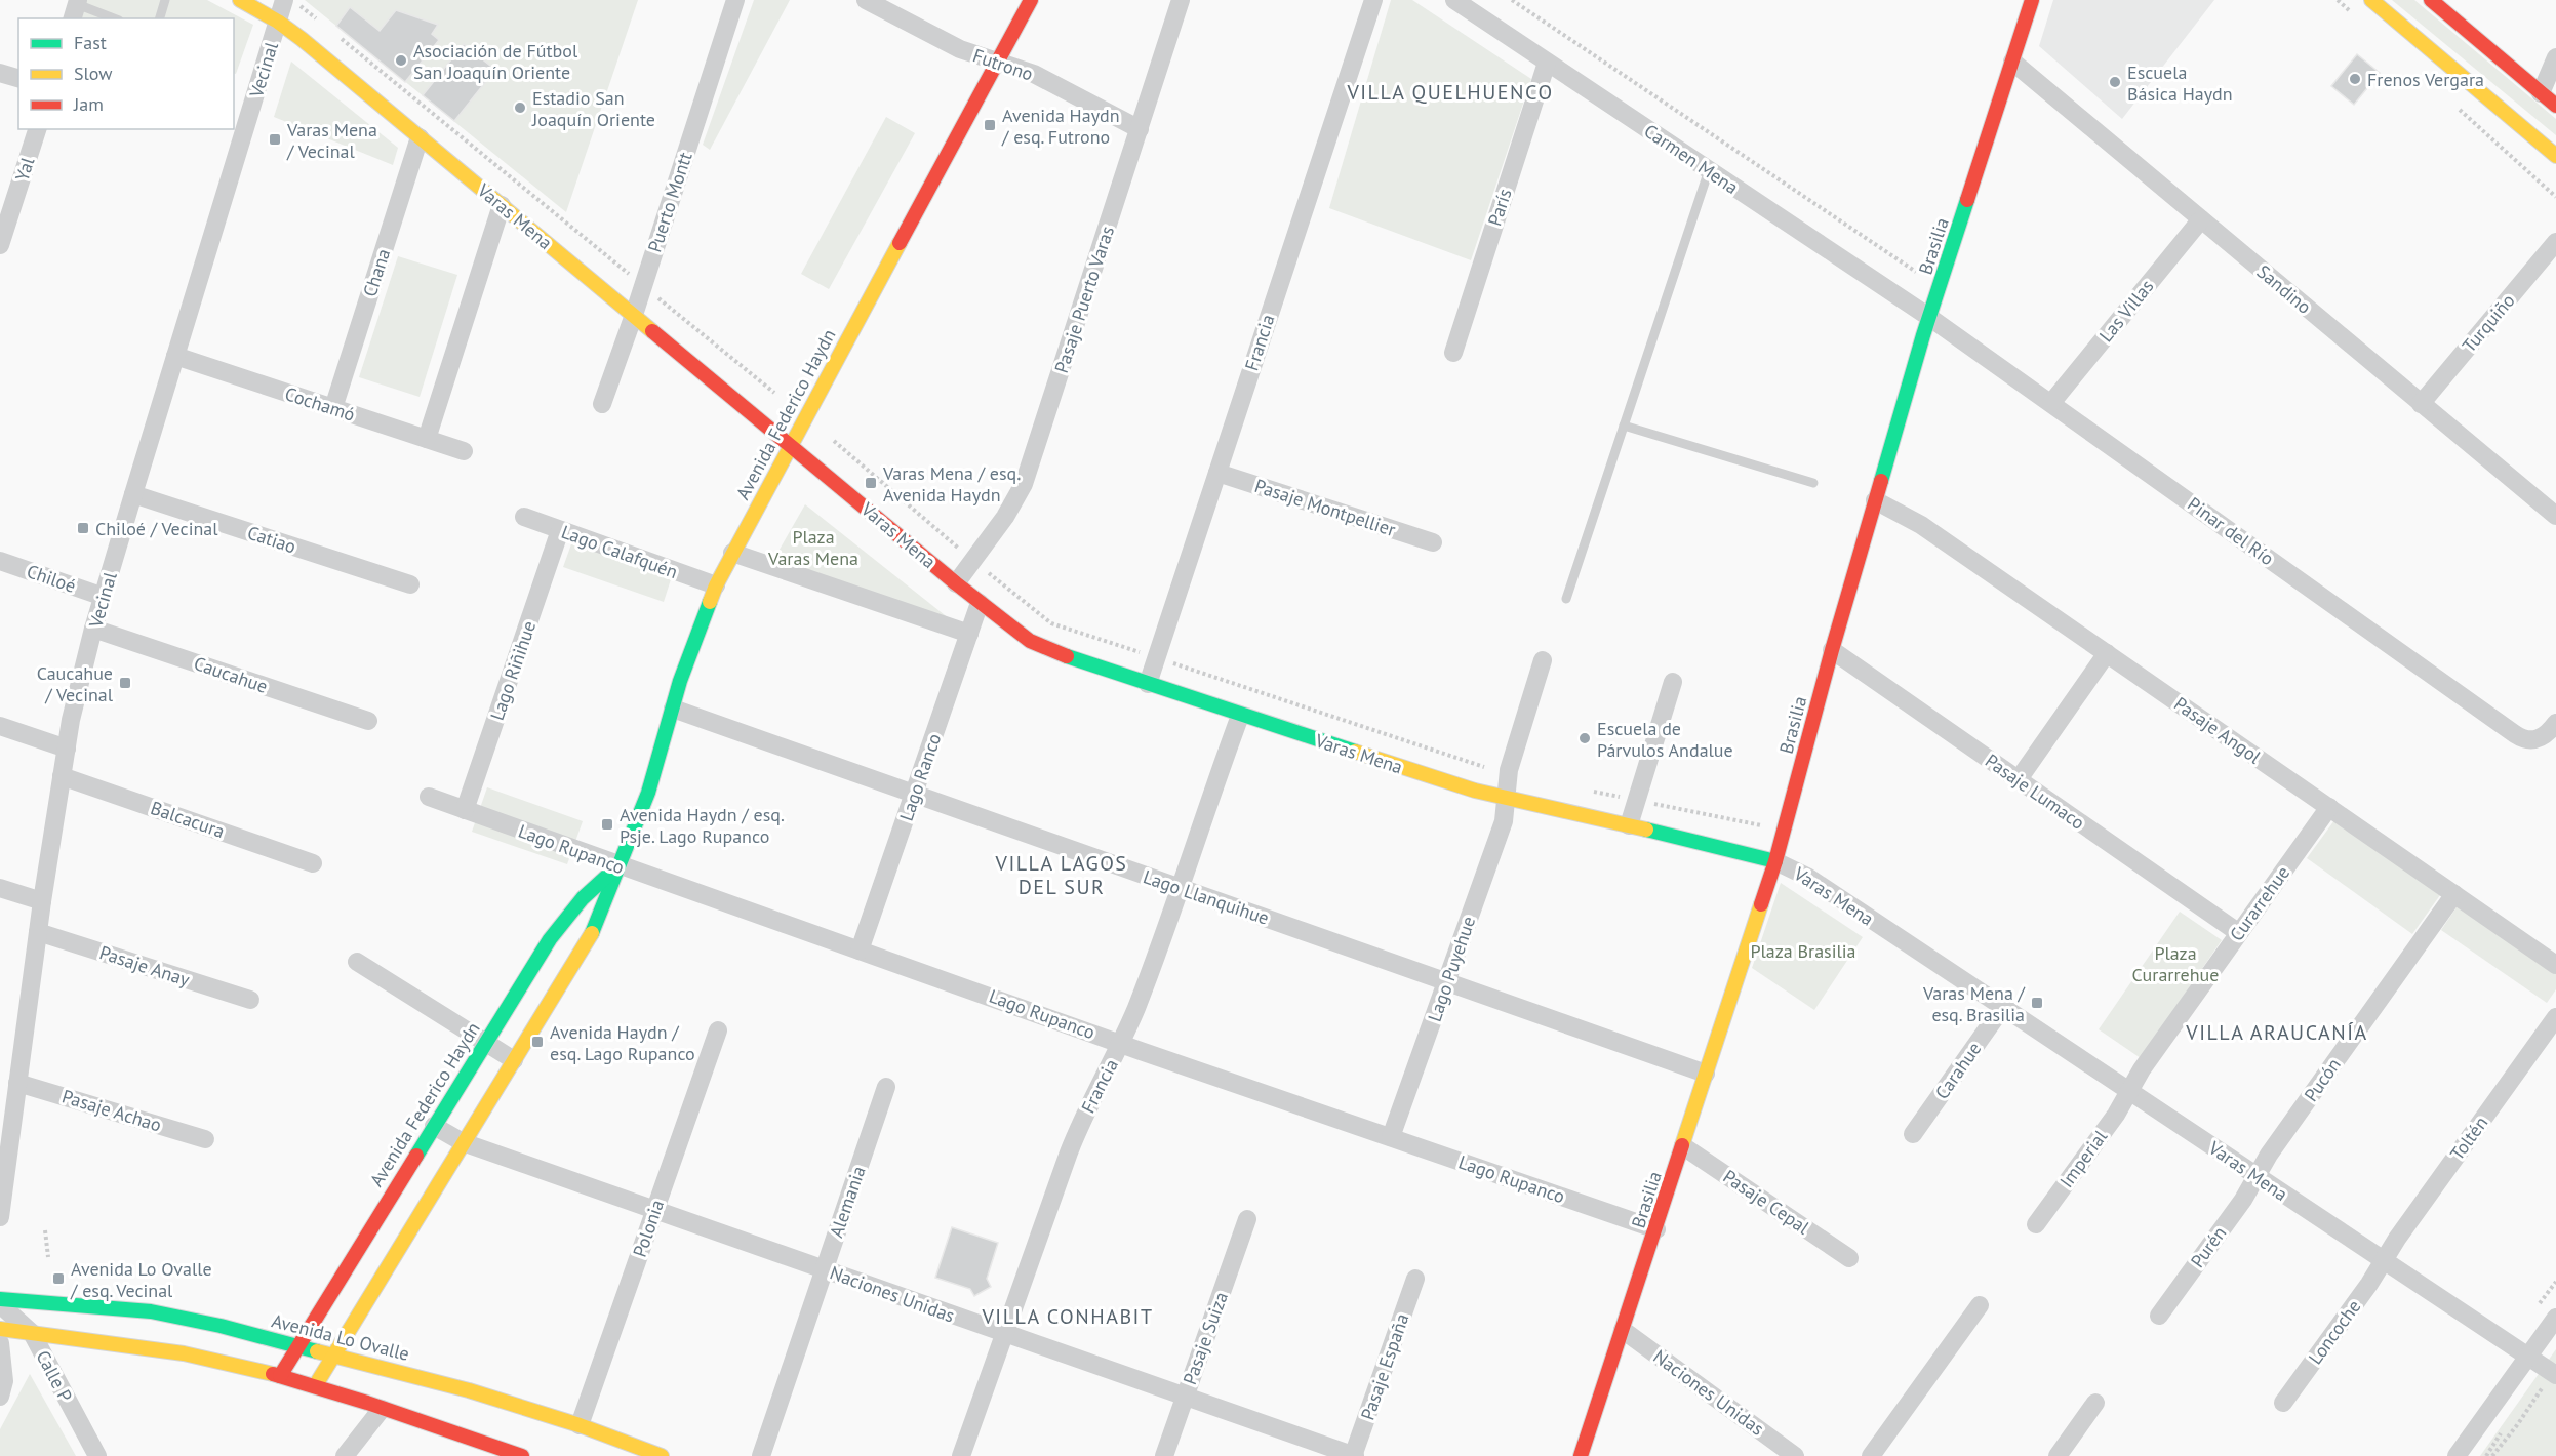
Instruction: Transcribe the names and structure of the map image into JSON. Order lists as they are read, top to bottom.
{
  "streets": {
    "street": [
      "Futrono",
      "Vecinal",
      "Carmen Mena",
      "Yal",
      "Puerto Montt",
      "París",
      "Varas Mena",
      "Brasilia",
      "Chana",
      "Sandino",
      "Pasaje Puerto Varas",
      "Las Villas",
      "Turquiño",
      "Francia",
      "Cochamó",
      "Avenida Federico Haydn",
      "Pasaje Montpellier",
      "Pinar del Río",
      "Catiao",
      "Lago Calafquén",
      "Chiloé",
      "Lago Riñihue",
      "Caucahue",
      "Pasaje Angol",
      "Lago Ranco",
      "Pasaje Lumaco",
      "Balcacura",
      "Lago Rupanco",
      "Lago Llanquihue",
      "Curarrehue",
      "Pasaje Anay",
      "Lago Puyehue",
      "Carahue",
      "Pucón",
      "Pasaje Achao",
      "Toltén",
      "Imperial",
      "Alemania",
      "Pasaje Cepal",
      "Polonia",
      "Purén",
      "Naciones Unidas",
      "Loncoche",
      "Avenida Lo Ovalle",
      "Pasaje Suiza",
      "Pasaje España",
      "Calle P"
    ]
  },
  "crossings": [
    ["Futrono", "Pasaje Puerto Varas"],
    ["Futrono", "Avenida Federico Haydn"],
    ["Vecinal", "Varas Mena"],
    ["Vecinal", "Cochamó"],
    ["Vecinal", "Catiao"],
    ["Vecinal", "Chiloé"],
    ["Vecinal", "Caucahue"],
    ["Vecinal", "Balcacura"],
    ["Vecinal", "Pasaje Anay"],
    ["Vecinal", "Pasaje Achao"],
    ["Carmen Mena", "París"],
    ["Carmen Mena", "Brasilia"],
    ["Carmen Mena", "Pinar del Río"],
    ["Puerto Montt", "Varas Mena"],
    ["Varas Mena", "Brasilia"],
    ["Varas Mena", "Chana"],
    ["Varas Mena", "Pasaje Puerto Varas"],
    ["Varas Mena", "Francia"],
    ["Varas Mena", "Avenida Federico Haydn"],
    ["Varas Mena", "Lago Ranco"],
    ["Varas Mena", "Curarrehue"],
    ["Varas Mena", "Lago Puyehue"],
    ["Varas Mena", "Carahue"],
    ["Varas Mena", "Pucón"],
    ["Varas Mena", "Toltén"],
    ["Varas Mena", "Imperial"],
    ["Varas Mena", "Purén"],
    ["Varas Mena", "Loncoche"],
    ["Brasilia", "Sandino"],
    ["Brasilia", "Pinar del Río"],
    ["Brasilia", "Pasaje Angol"],
    ["Brasilia", "Pasaje Lumaco"],
    ["Brasilia", "Lago Rupanco"],
    ["Brasilia", "Lago Llanquihue"],
    ["Brasilia", "Pasaje Cepal"],
    ["Brasilia", "Naciones Unidas"],
    ["Chana", "Cochamó"],
    ["Sandino", "Las Villas"],
    ["Sandino", "Turquiño"],
    ["Las Villas", "Pinar del Río"],
    ["Francia", "Pasaje Montpellier"],
    ["Francia", "Lago Rupanco"],
    ["Francia", "Lago Llanquihue"],
    ["Francia", "Naciones Unidas"],
    ["Avenida Federico Haydn", "Lago Calafquén"],
    ["Avenida Federico Haydn", "Lago Rupanco"],
    ["Avenida Federico Haydn", "Lago Llanquihue"],
    ["Avenida Federico Haydn", "Naciones Unidas"],
    ["Avenida Federico Haydn", "Avenida Lo Ovalle"],
    ["Lago Calafquén", "Lago Riñihue"],
    ["Lago Riñihue", "Lago Rupanco"],
    ["Pasaje Angol", "Curarrehue"],
    ["Pasaje Angol", "Pucón"],
    ["Lago Ranco", "Lago Rupanco"],
    ["Lago Ranco", "Lago Llanquihue"],
    ["Pasaje Lumaco", "Curarrehue"],
    ["Lago Rupanco", "Lago Puyehue"],
    ["Lago Llanquihue", "Lago Puyehue"],
    ["Curarrehue", "Imperial"],
    ["Pucón", "Purén"],
    ["Toltén", "Loncoche"],
    ["Alemania", "Naciones Unidas"],
    ["Polonia", "Naciones Unidas"],
    ["Polonia", "Avenida Lo Ovalle"],
    ["Naciones Unidas", "Pasaje Suiza"],
    ["Naciones Unidas", "Pasaje España"]
  ],
  "districts": [
    "VILLA QUELHUENCO",
    "VILLA LAGOS DEL SUR",
    "VILLA ARAUCANÍA",
    "VILLA CONHABIT"
  ],
  "parks": ["Plaza Varas Mena", "Plaza Brasilia", "Plaza Curarrehue"],
  "places": {
    "other": [
      "Asociación de Fútbol San Joaquín Oriente",
      "Frenos Vergara",
      "Escuela Básica Haydn",
      "Estadio San Joaquín Oriente",
      "Escuela de Párvulos Andalue"
    ],
    "transit": [
      "Avenida Haydn / esq. Futrono",
      "Varas Mena / Vecinal",
      "Varas Mena / esq. Avenida Haydn",
      "Chiloé / Vecinal",
      "Caucahue / Vecinal",
      "Avenida Haydn / esq. Psje. Lago Rupanco",
      "Varas Mena / esq. Brasilia",
      "Avenida Haydn / esq. Lago Rupanco",
      "Avenida Lo Ovalle / esq. Vecinal"
    ]
  },
  "legend": ["Fast", "Slow", "Jam"]
}
